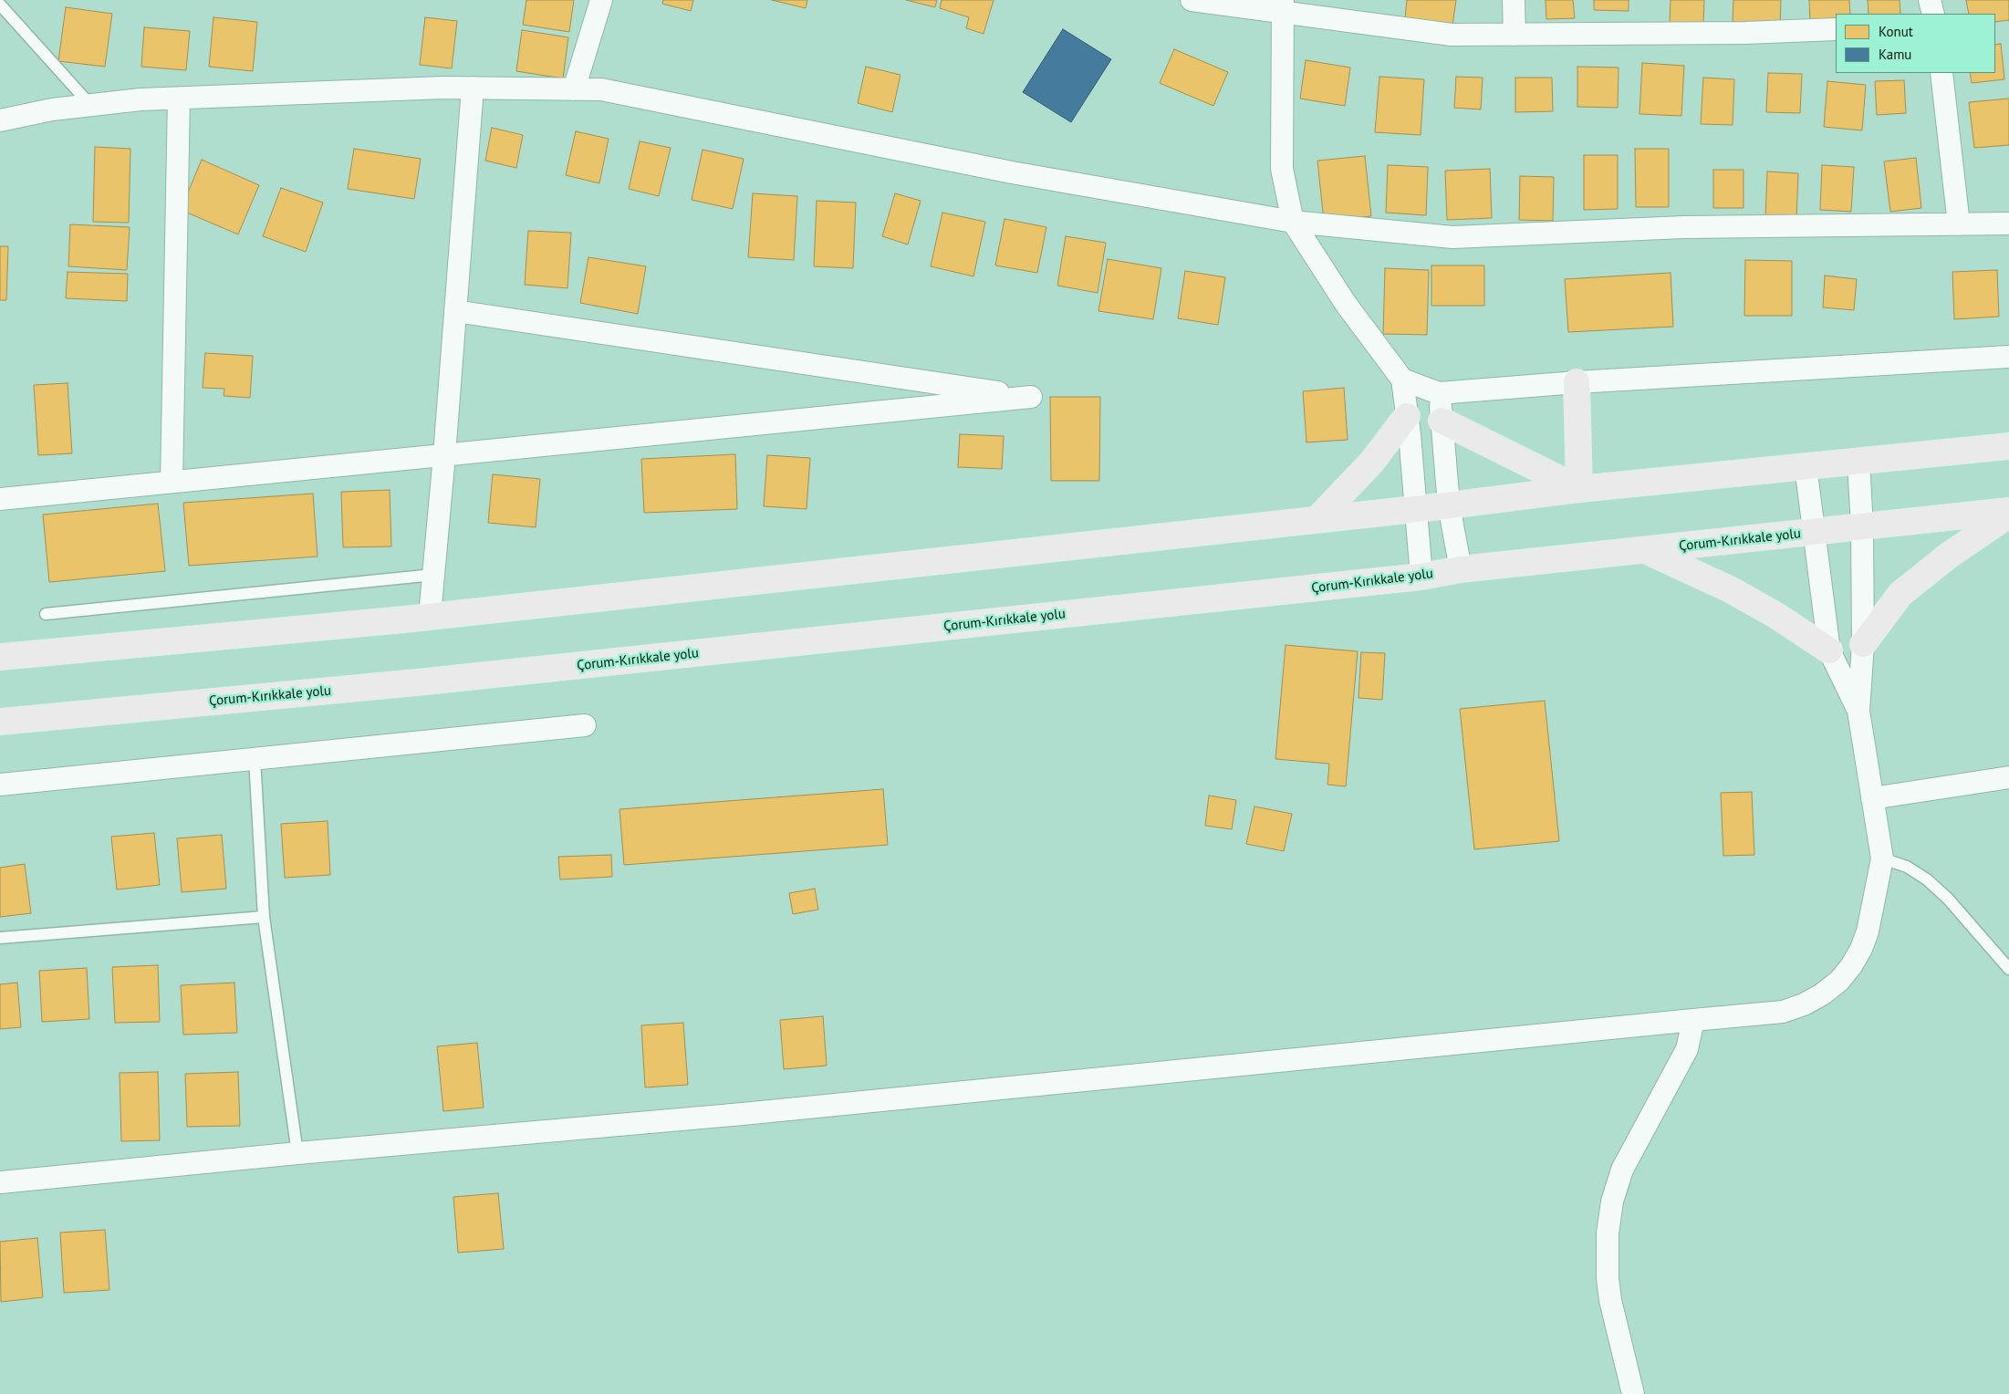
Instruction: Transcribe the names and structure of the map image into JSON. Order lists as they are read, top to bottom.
{
  "streets": {
    "highway": ["Çorum-Kırıkkale yolu"]
  },
  "legend": ["Konut", "Kamu"]
}
